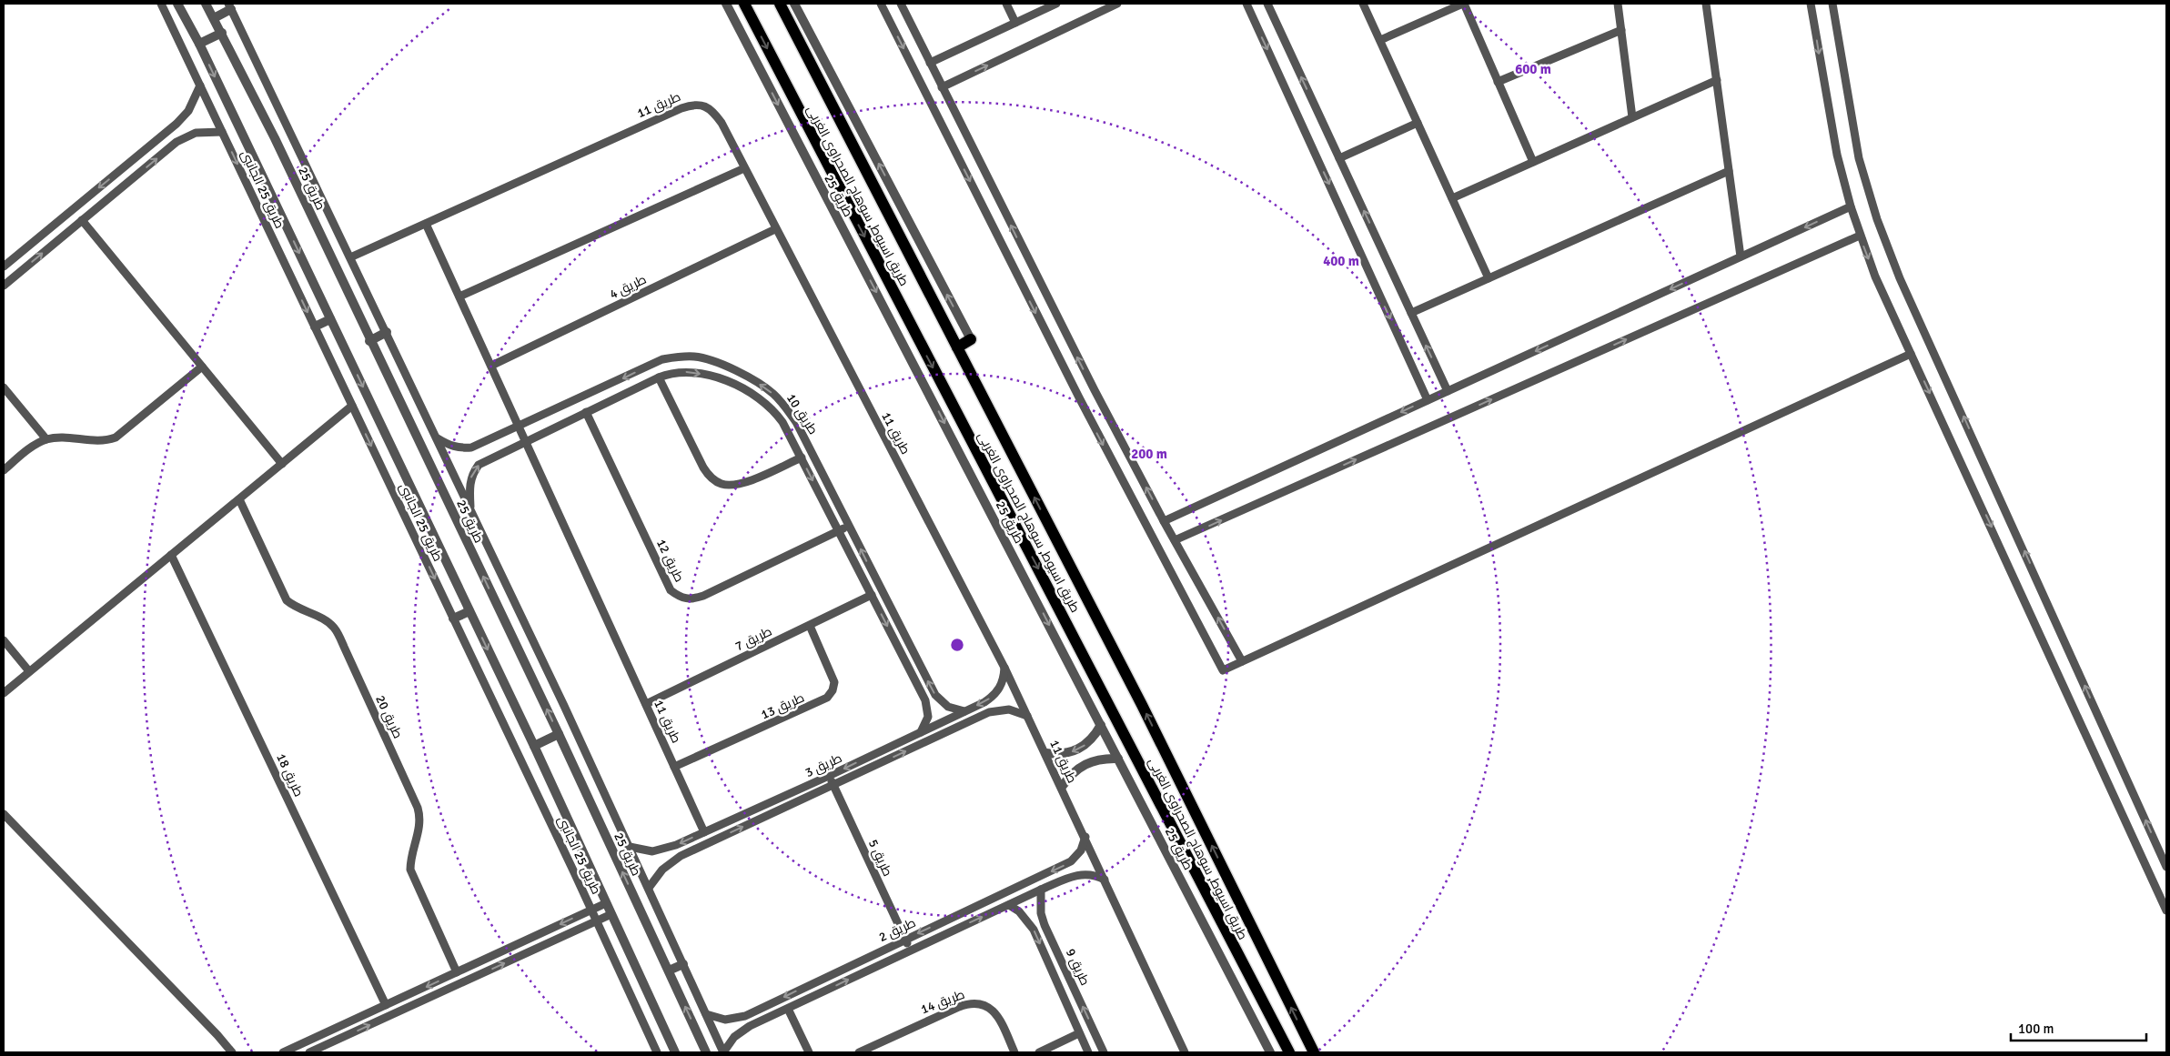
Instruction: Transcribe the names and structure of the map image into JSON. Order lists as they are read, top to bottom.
{
  "streets": {
    "main road": ["طريق اسيوط, سوهاج الصحراوى الغربى"],
    "street": [
      "طريق 11",
      "طريق 25",
      "طريق 25 الجانبى",
      "طريق 4",
      "طريق 10",
      "طريق 12",
      "طريق 7",
      "طريق 13",
      "طريق 20",
      "طريق 3",
      "طريق 18",
      "طريق 5",
      "طريق 2",
      "طريق 9",
      "طريق 14"
    ]
  },
  "crossings": [
    ["طريق 11", "طريق 4"],
    ["طريق 11", "طريق 10"],
    ["طريق 11", "طريق 7"],
    ["طريق 11", "طريق 13"],
    ["طريق 11", "طريق 3"],
    ["طريق 11", "طريق 2"],
    ["طريق 10", "طريق 12"],
    ["طريق 10", "طريق 7"],
    ["طريق 10", "طريق 3"],
    ["طريق 7", "طريق 13"],
    ["طريق 3", "طريق 5"],
    ["طريق 5", "طريق 2"],
    ["طريق 2", "طريق 9"]
  ],
  "scale_bar": "100 m",
  "rings": ["600 m", "400 m", "200 m"]
}
